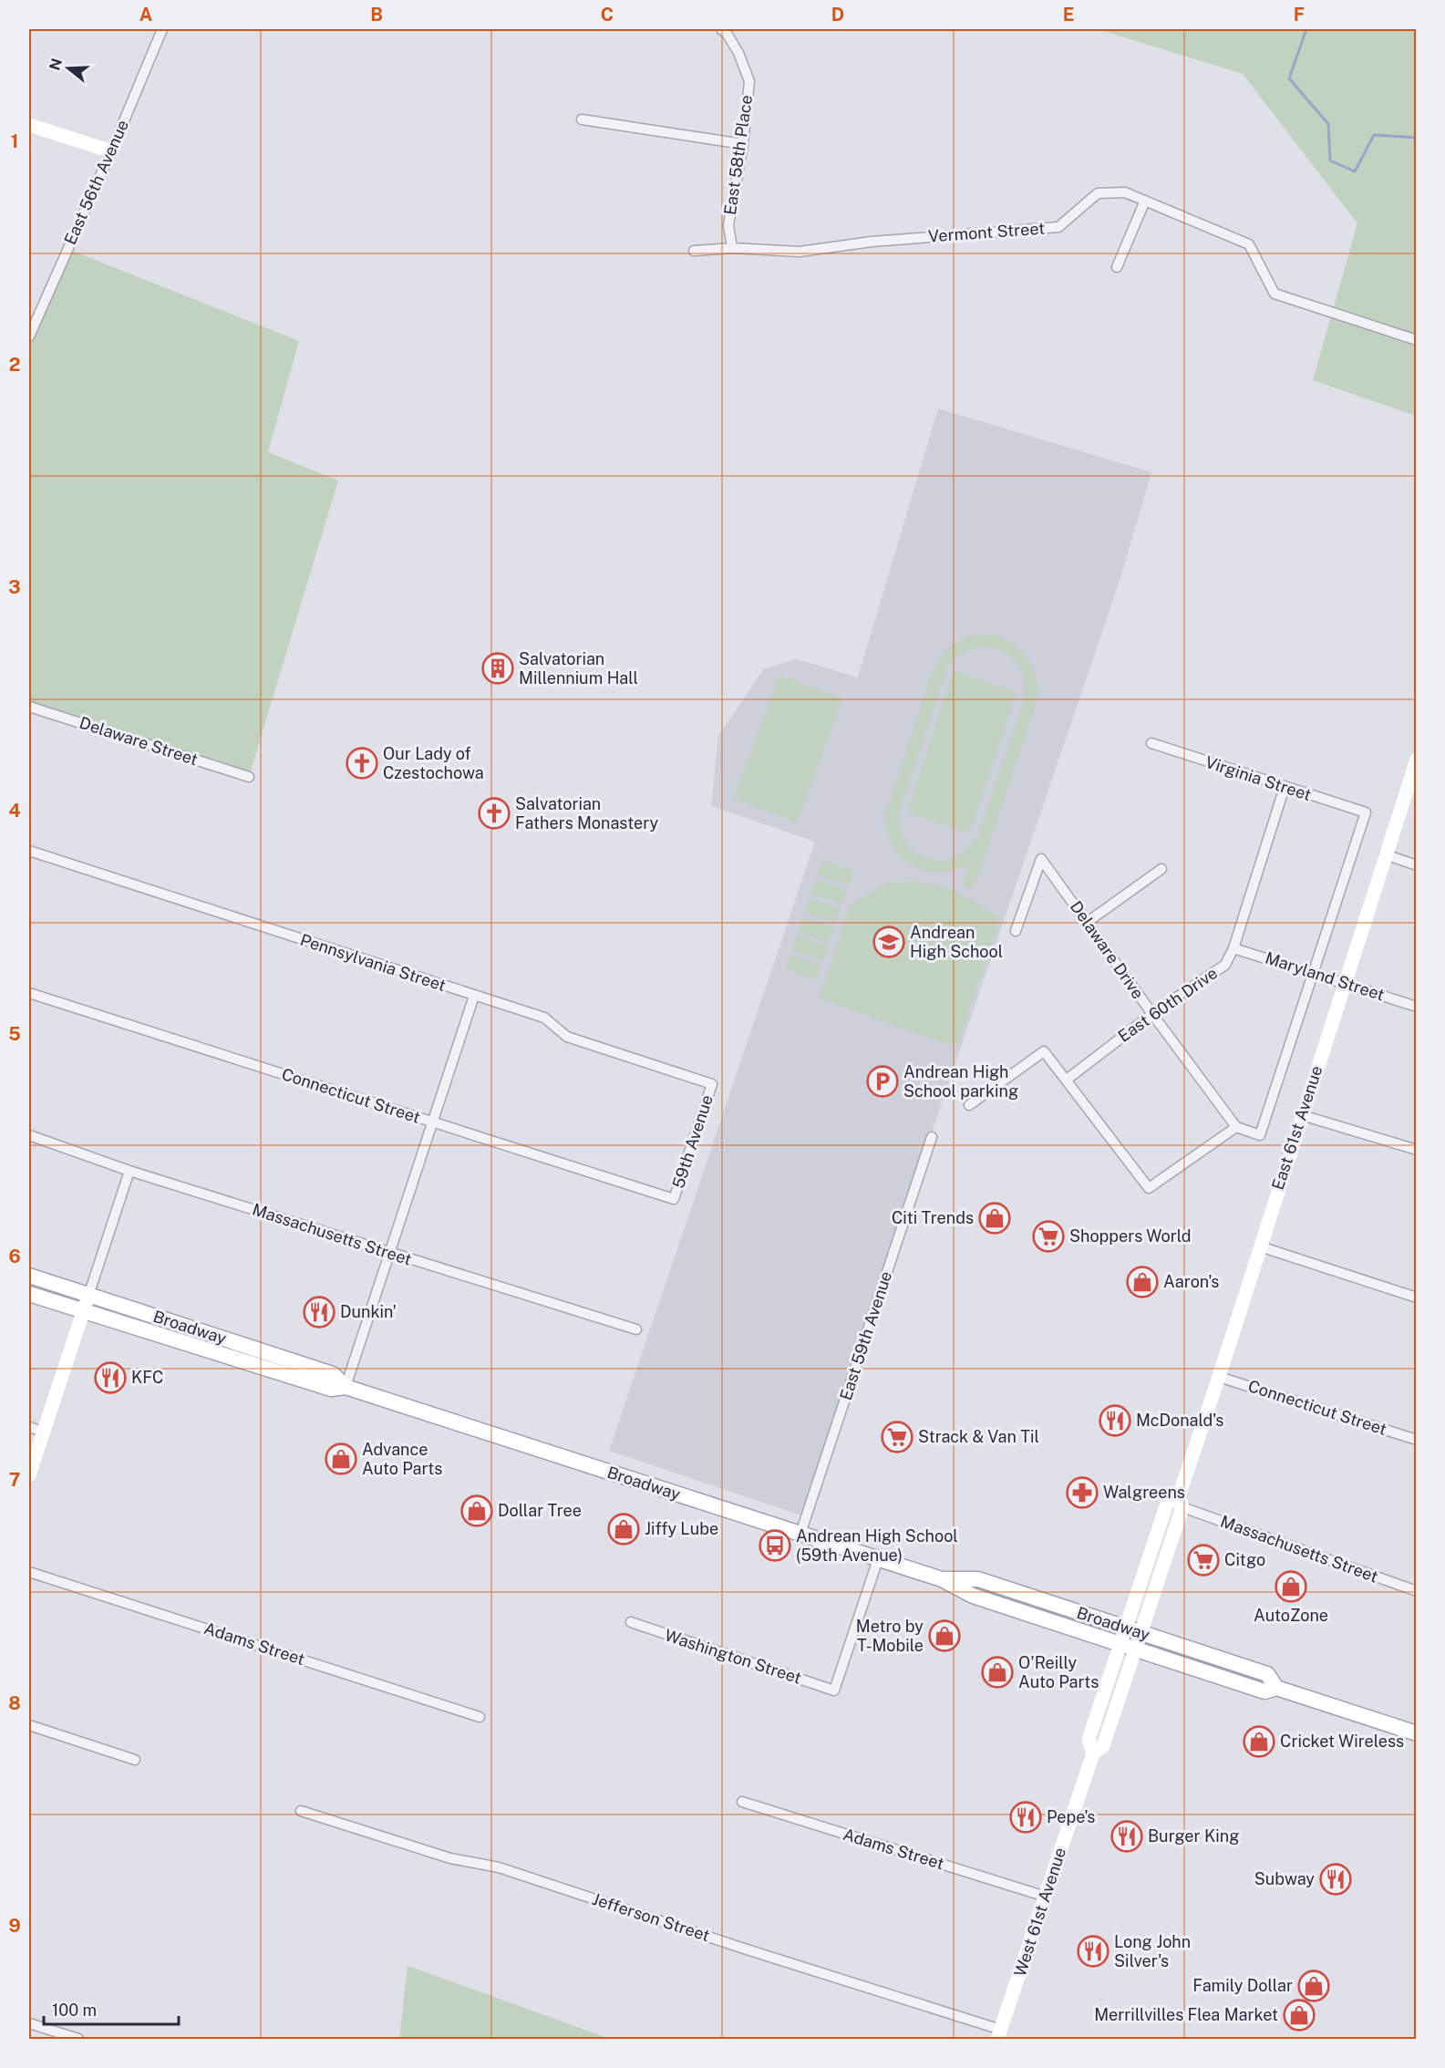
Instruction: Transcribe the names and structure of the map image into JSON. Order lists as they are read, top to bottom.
{
  "streets": {
    "main road": ["East 61st Avenue", "Broadway", "West 61st Avenue"],
    "street": [
      "East 58th Place",
      "East 56th Avenue",
      "Vermont Street",
      "Delaware Street",
      "Virginia Street",
      "Delaware Drive",
      "Pennsylvania Street",
      "Maryland Street",
      "East 60th Drive",
      "Connecticut Street",
      "59th Avenue",
      "Massachusetts Street",
      "East 59th Avenue",
      "Adams Street",
      "Washington Street",
      "Jefferson Street"
    ]
  },
  "crossings": [
    ["East 58th Place", "Vermont Street"],
    ["Virginia Street", "Maryland Street"],
    ["Virginia Street", "East 60th Drive"],
    ["Delaware Drive", "East 60th Drive"],
    ["Pennsylvania Street", "59th Avenue"],
    ["Maryland Street", "East 60th Drive"],
    ["Maryland Street", "East 61st Avenue"],
    ["Connecticut Street", "East 61st Avenue"],
    ["Connecticut Street", "59th Avenue"],
    ["East 61st Avenue", "Massachusetts Street"],
    ["East 61st Avenue", "Broadway"],
    ["East 61st Avenue", "West 61st Avenue"],
    ["Broadway", "East 59th Avenue"],
    ["Broadway", "Washington Street"],
    ["Broadway", "West 61st Avenue"],
    ["Adams Street", "West 61st Avenue"],
    ["West 61st Avenue", "Jefferson Street"]
  ],
  "places": {
    "building": ["Salvatorian Millennium Hall"],
    "church": ["Our Lady of Czestochowa", "Salvatorian Fathers Monastery"],
    "school or university": ["Andrean High School"],
    "parking": ["Andrean High School parking"],
    "shop": [
      "Citi Trends",
      "Aaron's",
      "Advance Auto Parts",
      "Dollar Tree",
      "Jiffy Lube",
      "AutoZone",
      "Metro by T-Mobile",
      "O'Reilly Auto Parts",
      "Cricket Wireless",
      "Family Dollar",
      "Merrillvilles Flea Market"
    ],
    "supermarket": ["Shoppers World", "Strack & Van Til", "Citgo"],
    "restaurant": [
      "Dunkin'",
      "KFC",
      "McDonald's",
      "Pepe's",
      "Burger King",
      "Subway",
      "Long John Silver's"
    ],
    "pharmacy": ["Walgreens"],
    "bus stop": ["Andrean High School (59th Avenue)"]
  },
  "scale_bar": "100 m",
  "north": "left",
  "grid": {
    "columns": [
      "A",
      "B",
      "C",
      "D",
      "E",
      "F"
    ],
    "rows": [
      "1",
      "2",
      "3",
      "4",
      "5",
      "6",
      "7",
      "8",
      "9"
    ]
  }
}
